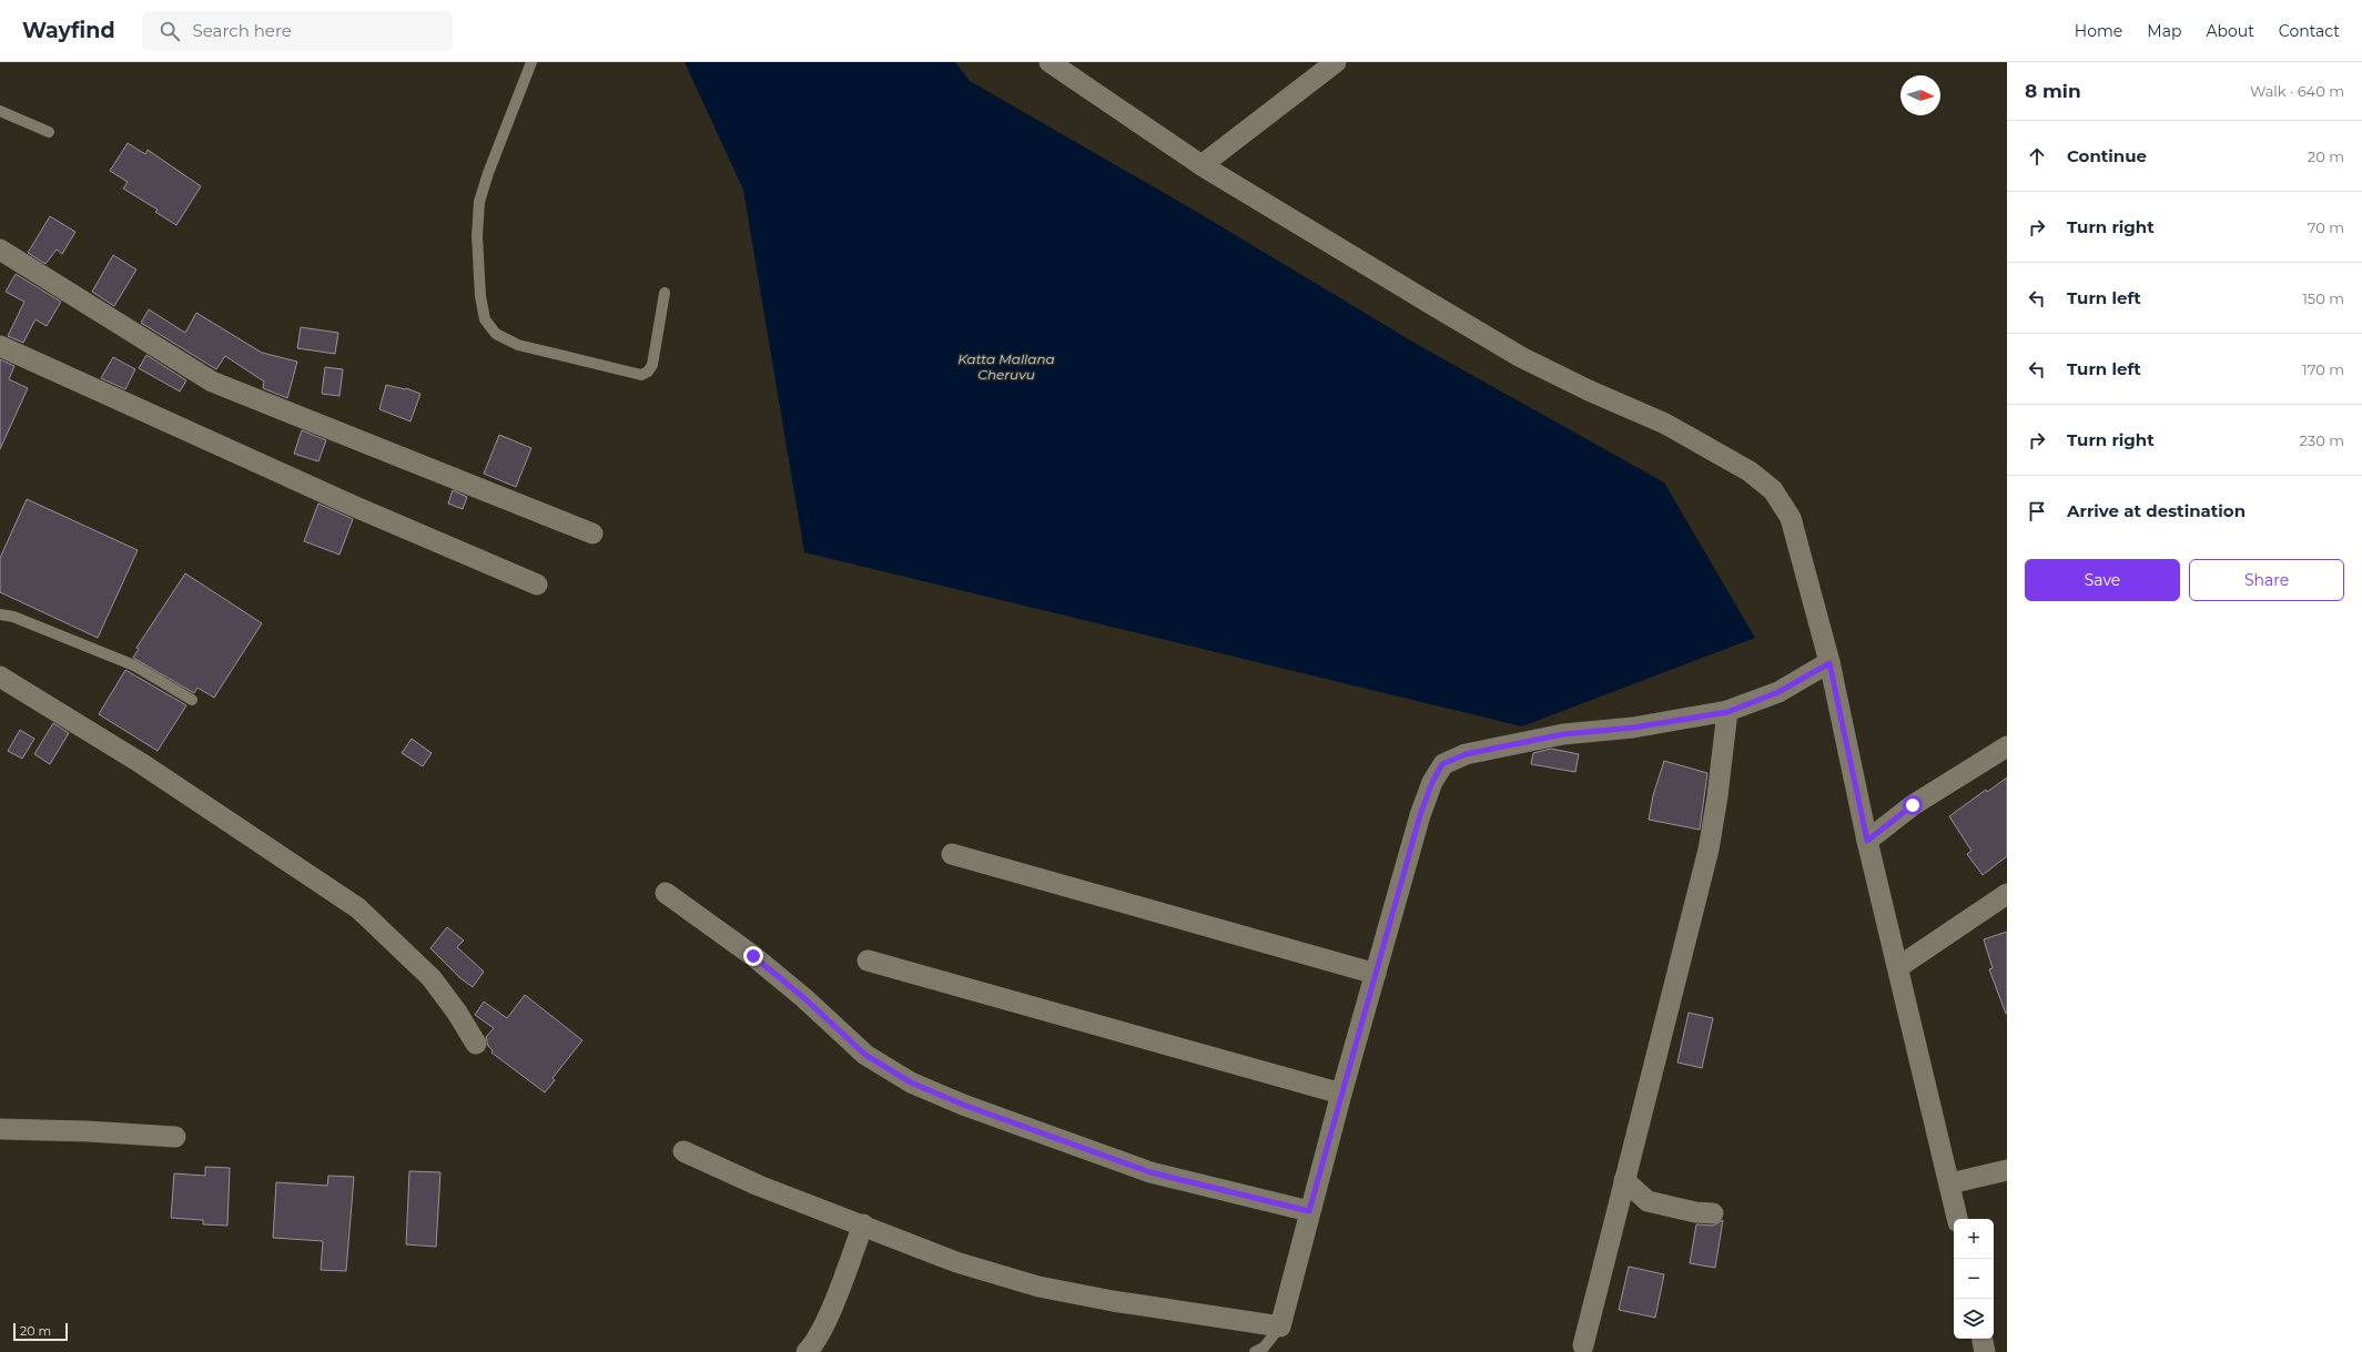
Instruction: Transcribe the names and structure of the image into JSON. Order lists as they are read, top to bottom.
{
  "water": ["Katta Mallana Cheruvu"],
  "scale_bar": "20 m",
  "north": "right",
  "page": {
    "header": "Wayfind",
    "search": "Search here",
    "nav": [
      "Home",
      "Map",
      "About",
      "Contact"
    ],
    "heading": ["8 min", "Walk · 640 m"],
    "list": [
      ["Continue", "20 m"],
      ["Turn right", "70 m"],
      ["Turn left", "150 m"],
      ["Turn left", "170 m"],
      ["Turn right", "230 m"],
      "Arrive at destination"
    ],
    "buttons": ["Save", "Share"],
    "map_buttons": ["+", "−"],
    "scale": "20 m"
  }
}
